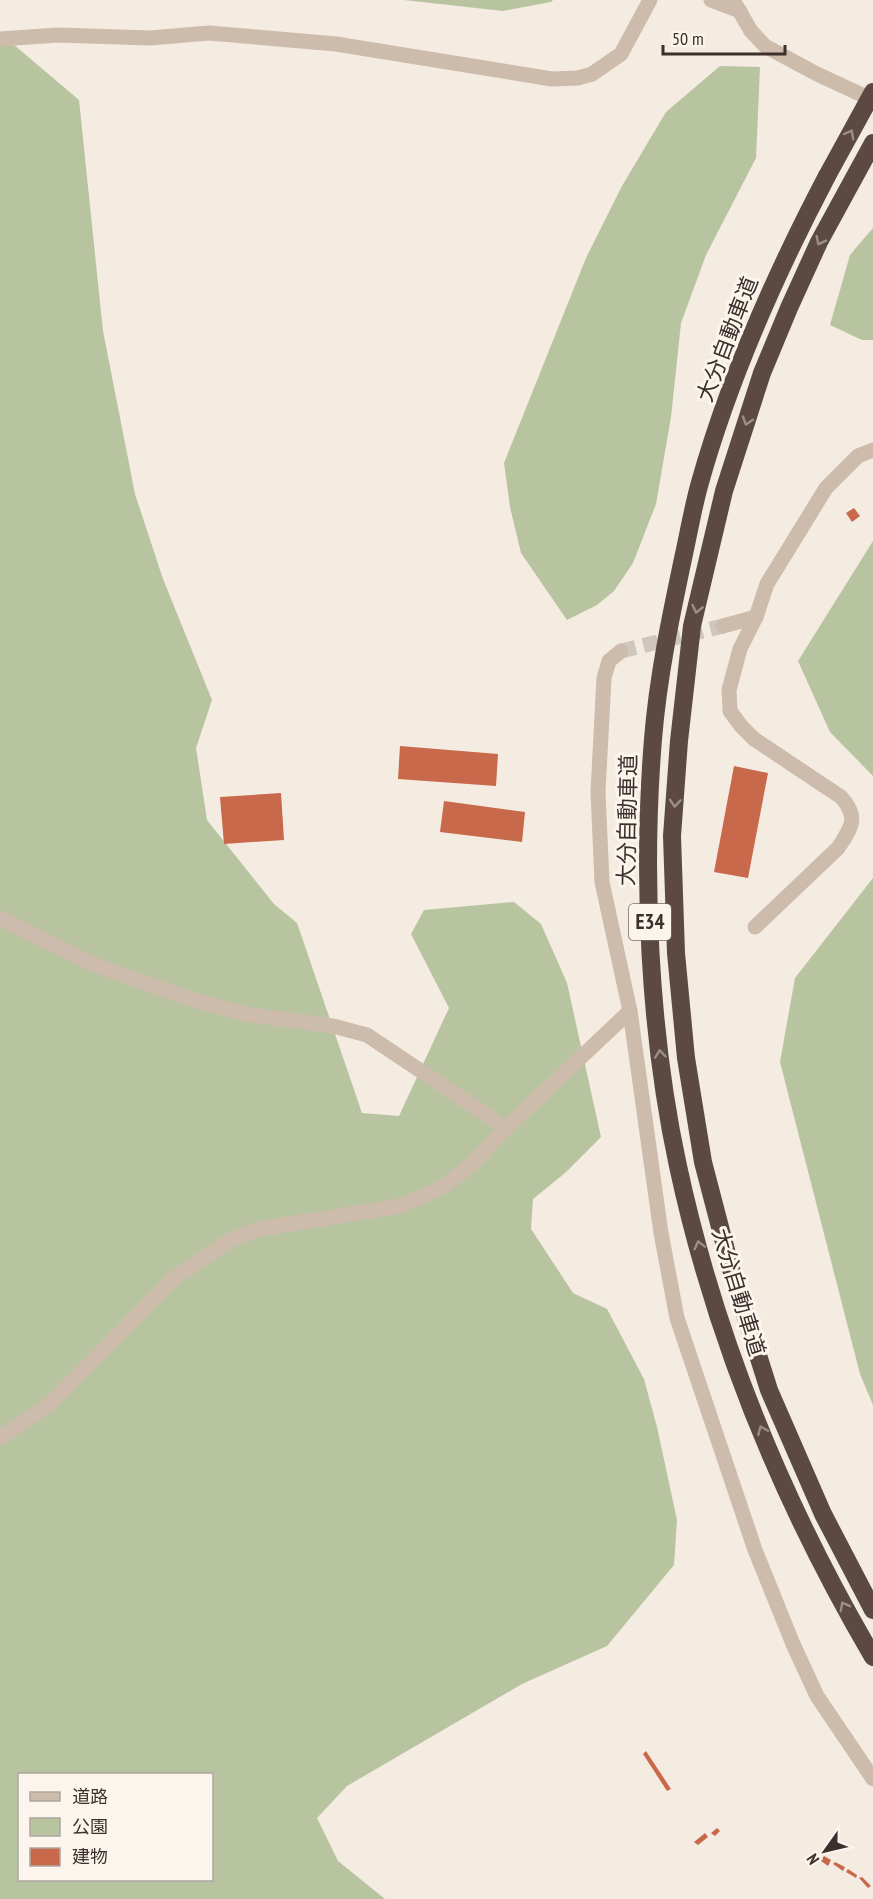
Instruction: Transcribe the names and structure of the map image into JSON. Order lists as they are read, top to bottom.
{
  "streets": {
    "highway": ["大分自動車道", "E34"]
  },
  "legend": ["道路", "公園", "建物"],
  "scale_bar": "50 m",
  "north": "bottom left"
}
